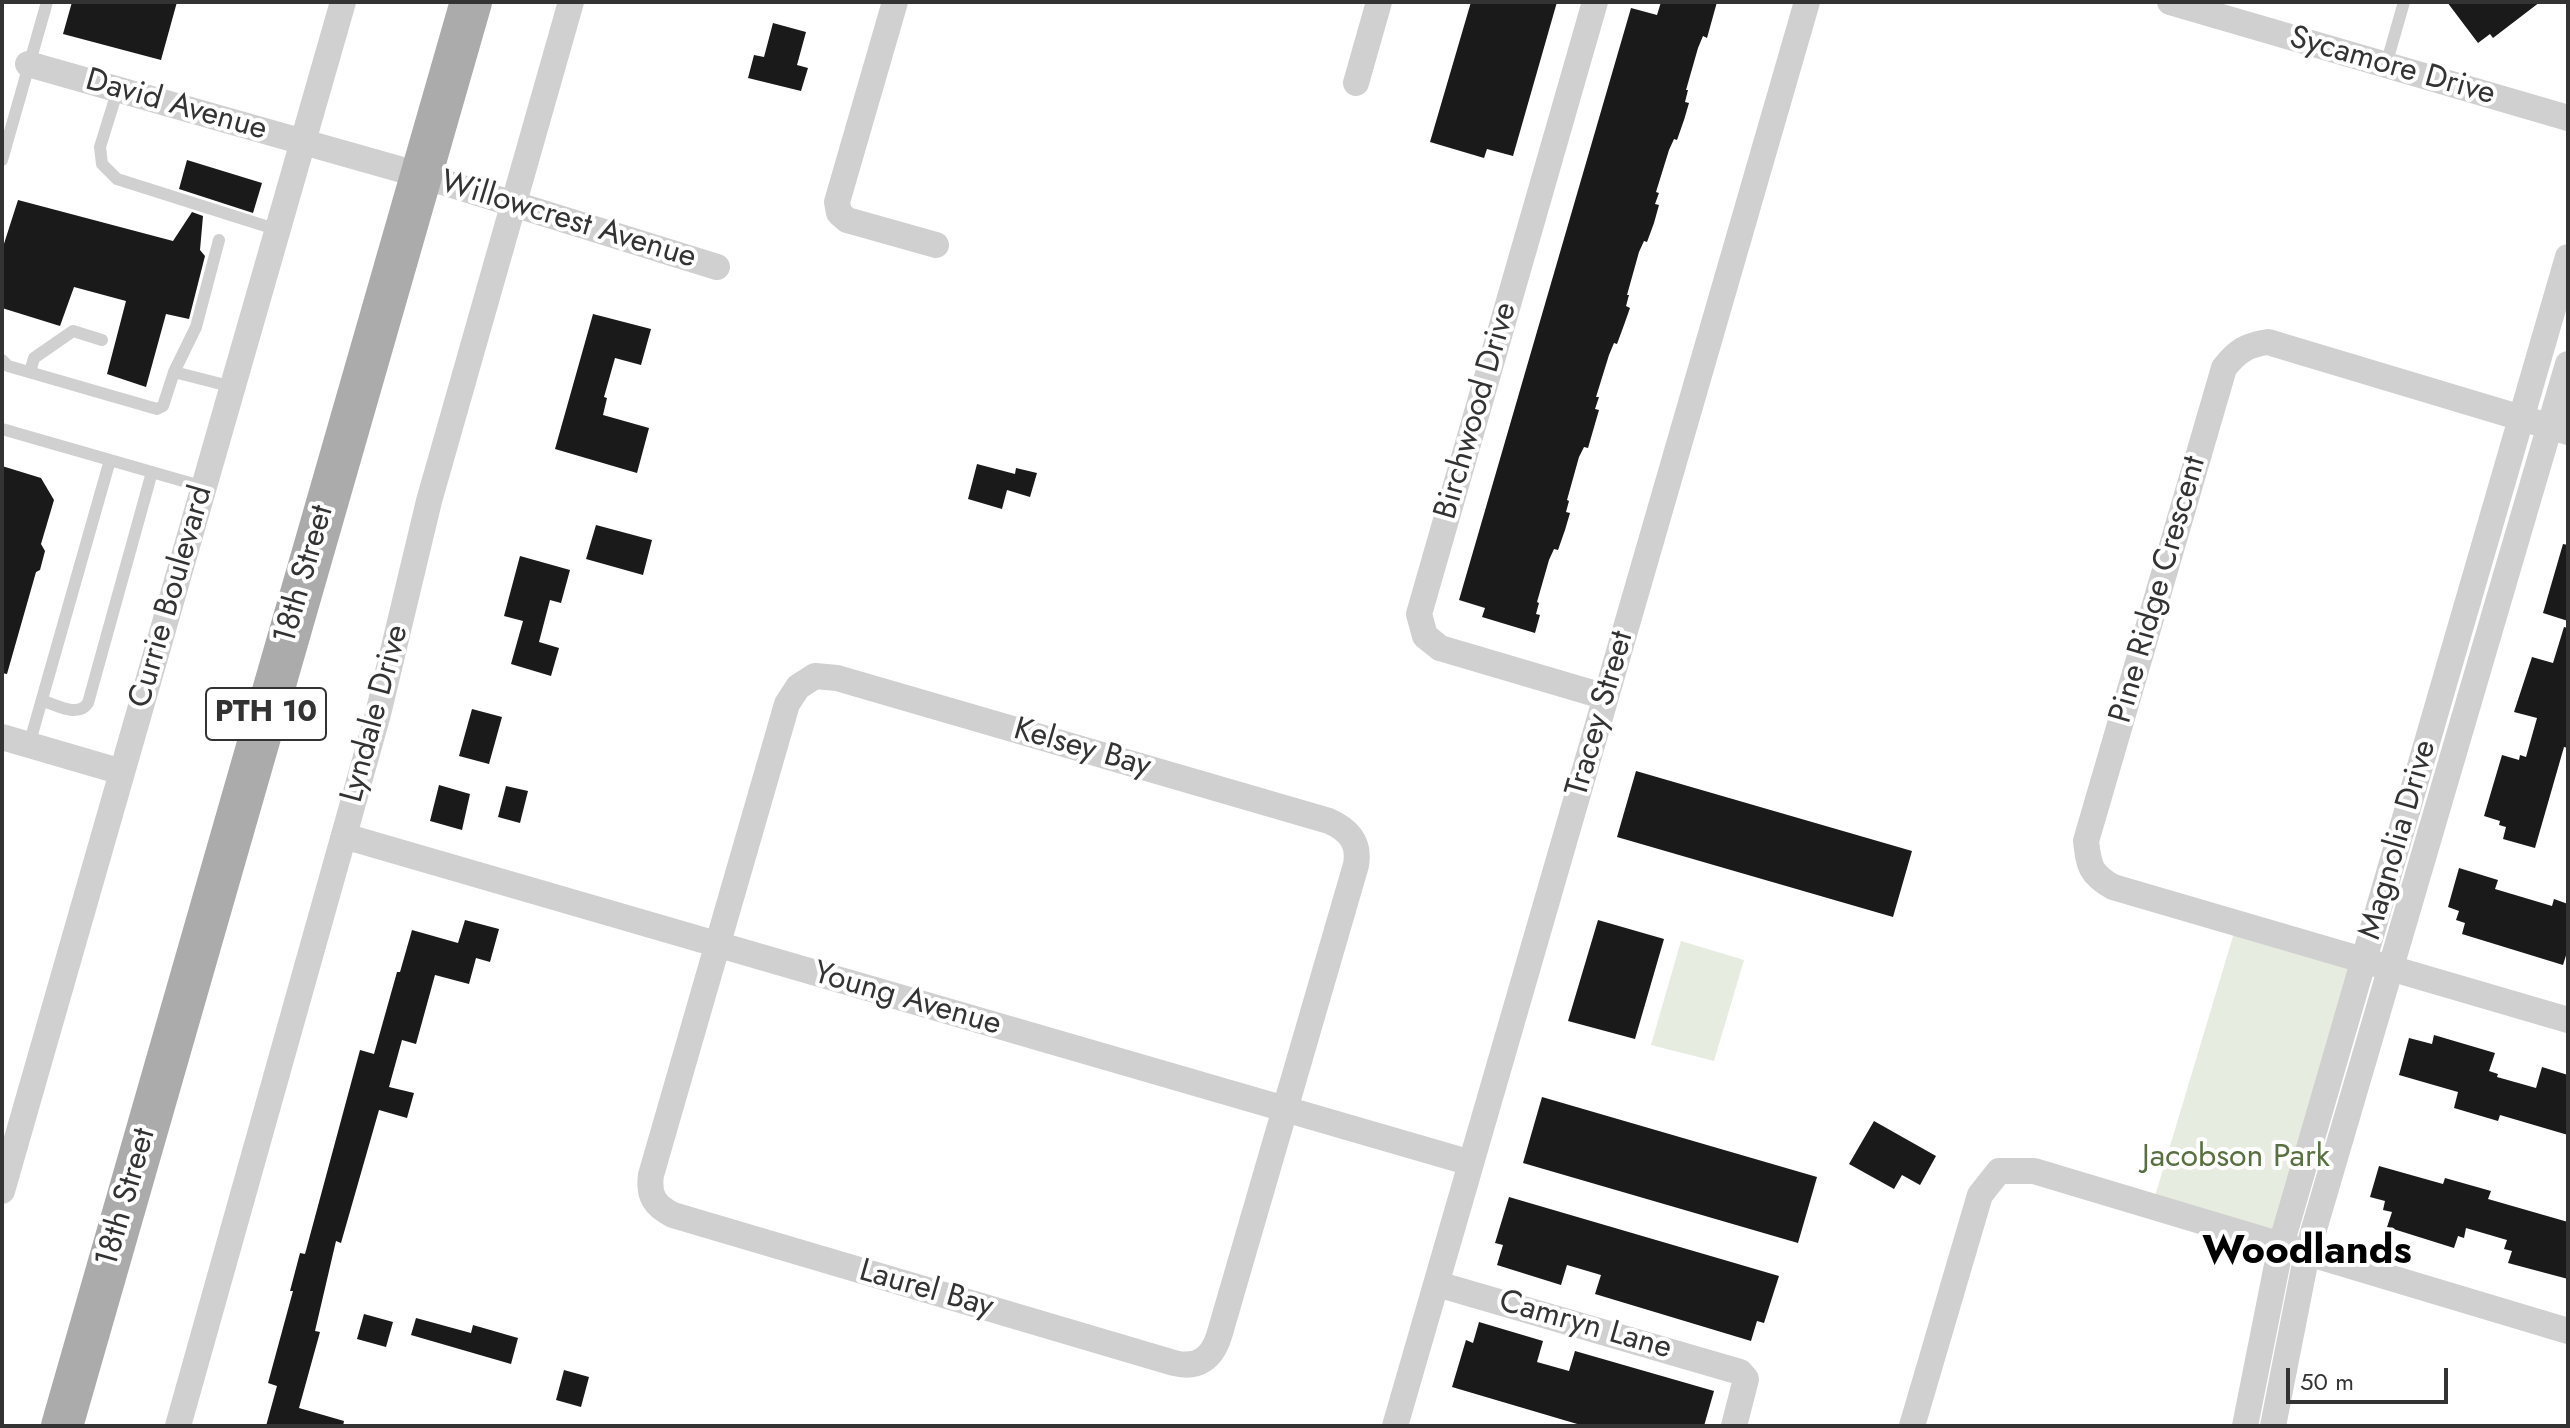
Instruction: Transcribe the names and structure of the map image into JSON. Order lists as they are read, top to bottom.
{
  "streets": {
    "main road": ["18th Street", "PTH 10"],
    "street": [
      "Sycamore Drive",
      "David Avenue",
      "Willowcrest Avenue",
      "Birchwood Drive",
      "Pine Ridge Crescent",
      "Currie Boulevard",
      "Lyndale Drive",
      "Tracey Street",
      "Kelsey Bay",
      "Magnolia Drive",
      "Young Avenue",
      "Laurel Bay",
      "Camryn Lane"
    ]
  },
  "crossings": [
    ["David Avenue", "Willowcrest Avenue"],
    ["David Avenue", "18th Street"],
    ["David Avenue", "Currie Boulevard"],
    ["Willowcrest Avenue", "18th Street"],
    ["Willowcrest Avenue", "Lyndale Drive"],
    ["Birchwood Drive", "Tracey Street"],
    ["Pine Ridge Crescent", "Magnolia Drive"],
    ["Lyndale Drive", "Young Avenue"],
    ["Tracey Street", "Young Avenue"],
    ["Tracey Street", "Camryn Lane"],
    ["Kelsey Bay", "Young Avenue"],
    ["Kelsey Bay", "Laurel Bay"],
    ["Young Avenue", "Laurel Bay"]
  ],
  "districts": ["Woodlands"],
  "parks": ["Jacobson Park"],
  "scale_bar": "50 m"
}
